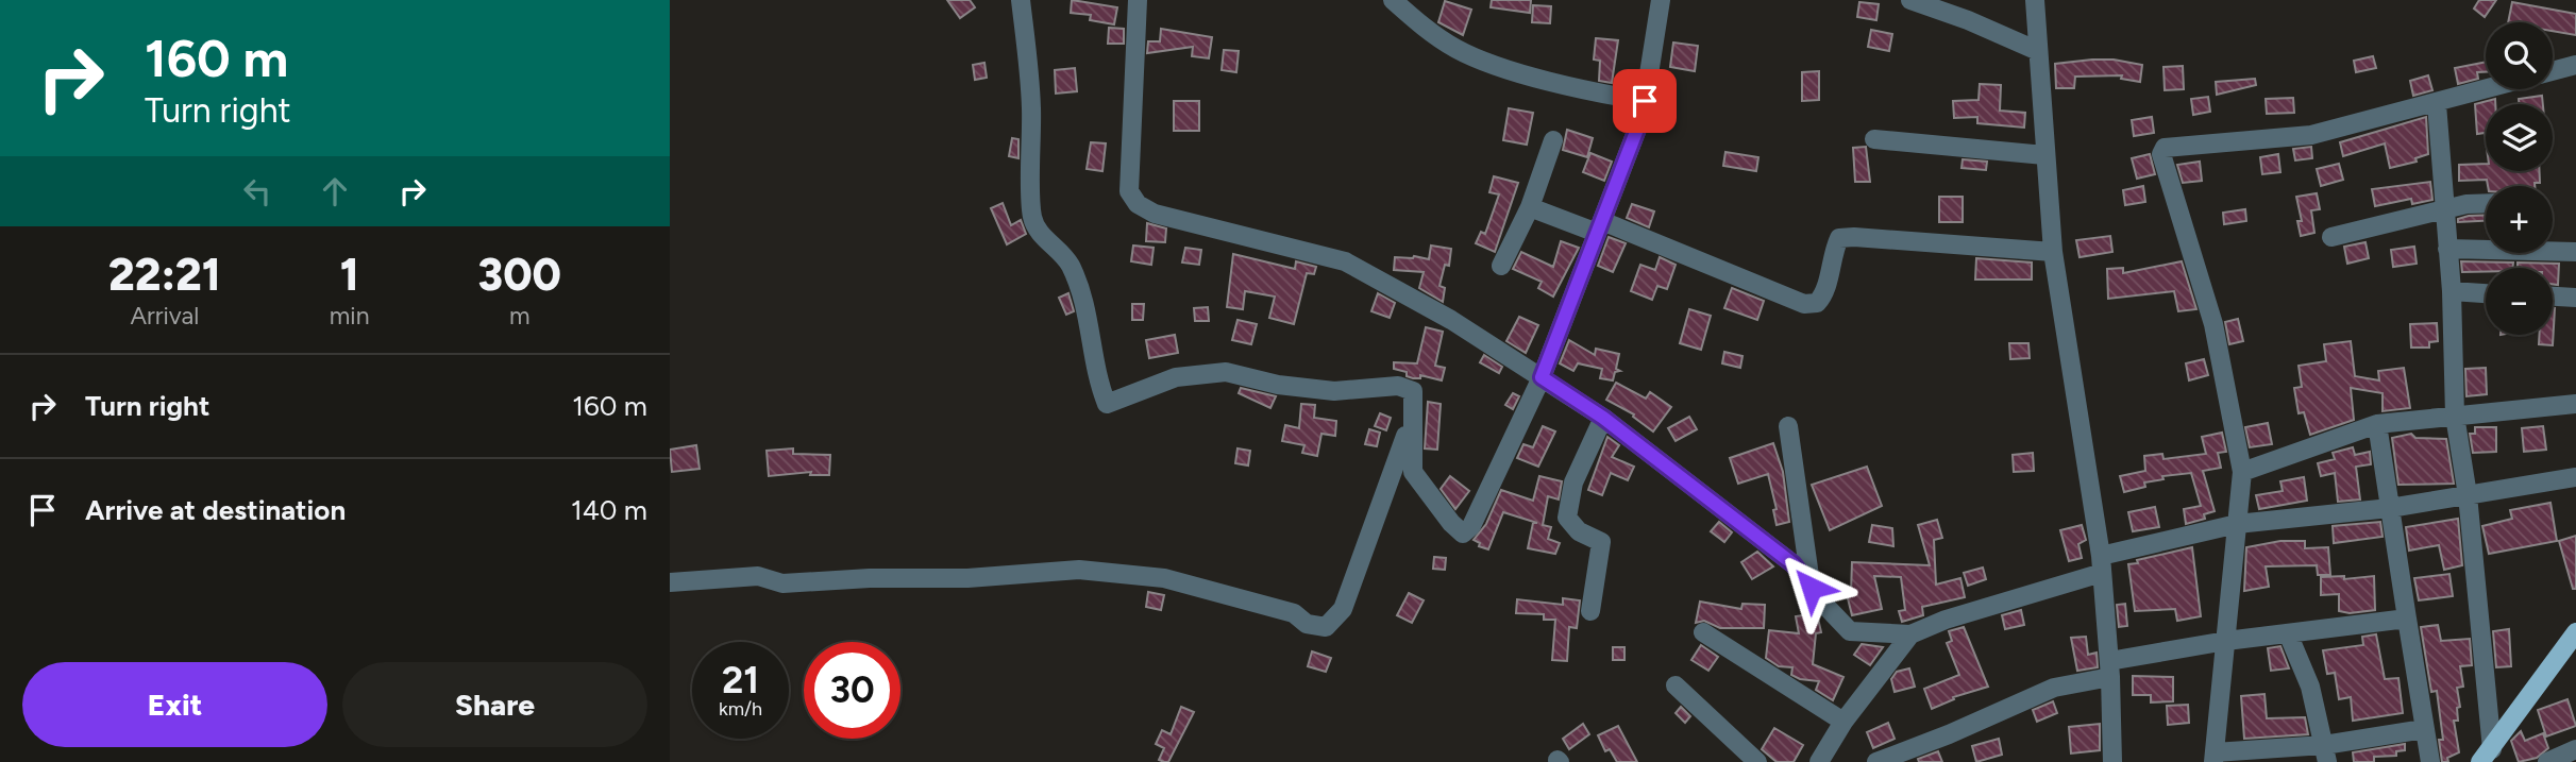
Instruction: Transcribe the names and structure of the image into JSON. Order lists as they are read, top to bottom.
{
  "page": {
    "turn": ["160 m", "Turn right"],
    "map_buttons": ["+", "−"],
    "eta": [
      "22:21",
      "Arrival",
      "1",
      "min",
      "300",
      "m"
    ],
    "list": [
      {
        "name": "Turn right",
        "value": "160 m"
      },
      {
        "name": "Arrive at destination",
        "value": "140 m"
      }
    ],
    "speed": "21 km/h",
    "limit": "30",
    "buttons": ["Exit", "Share"]
  }
}
